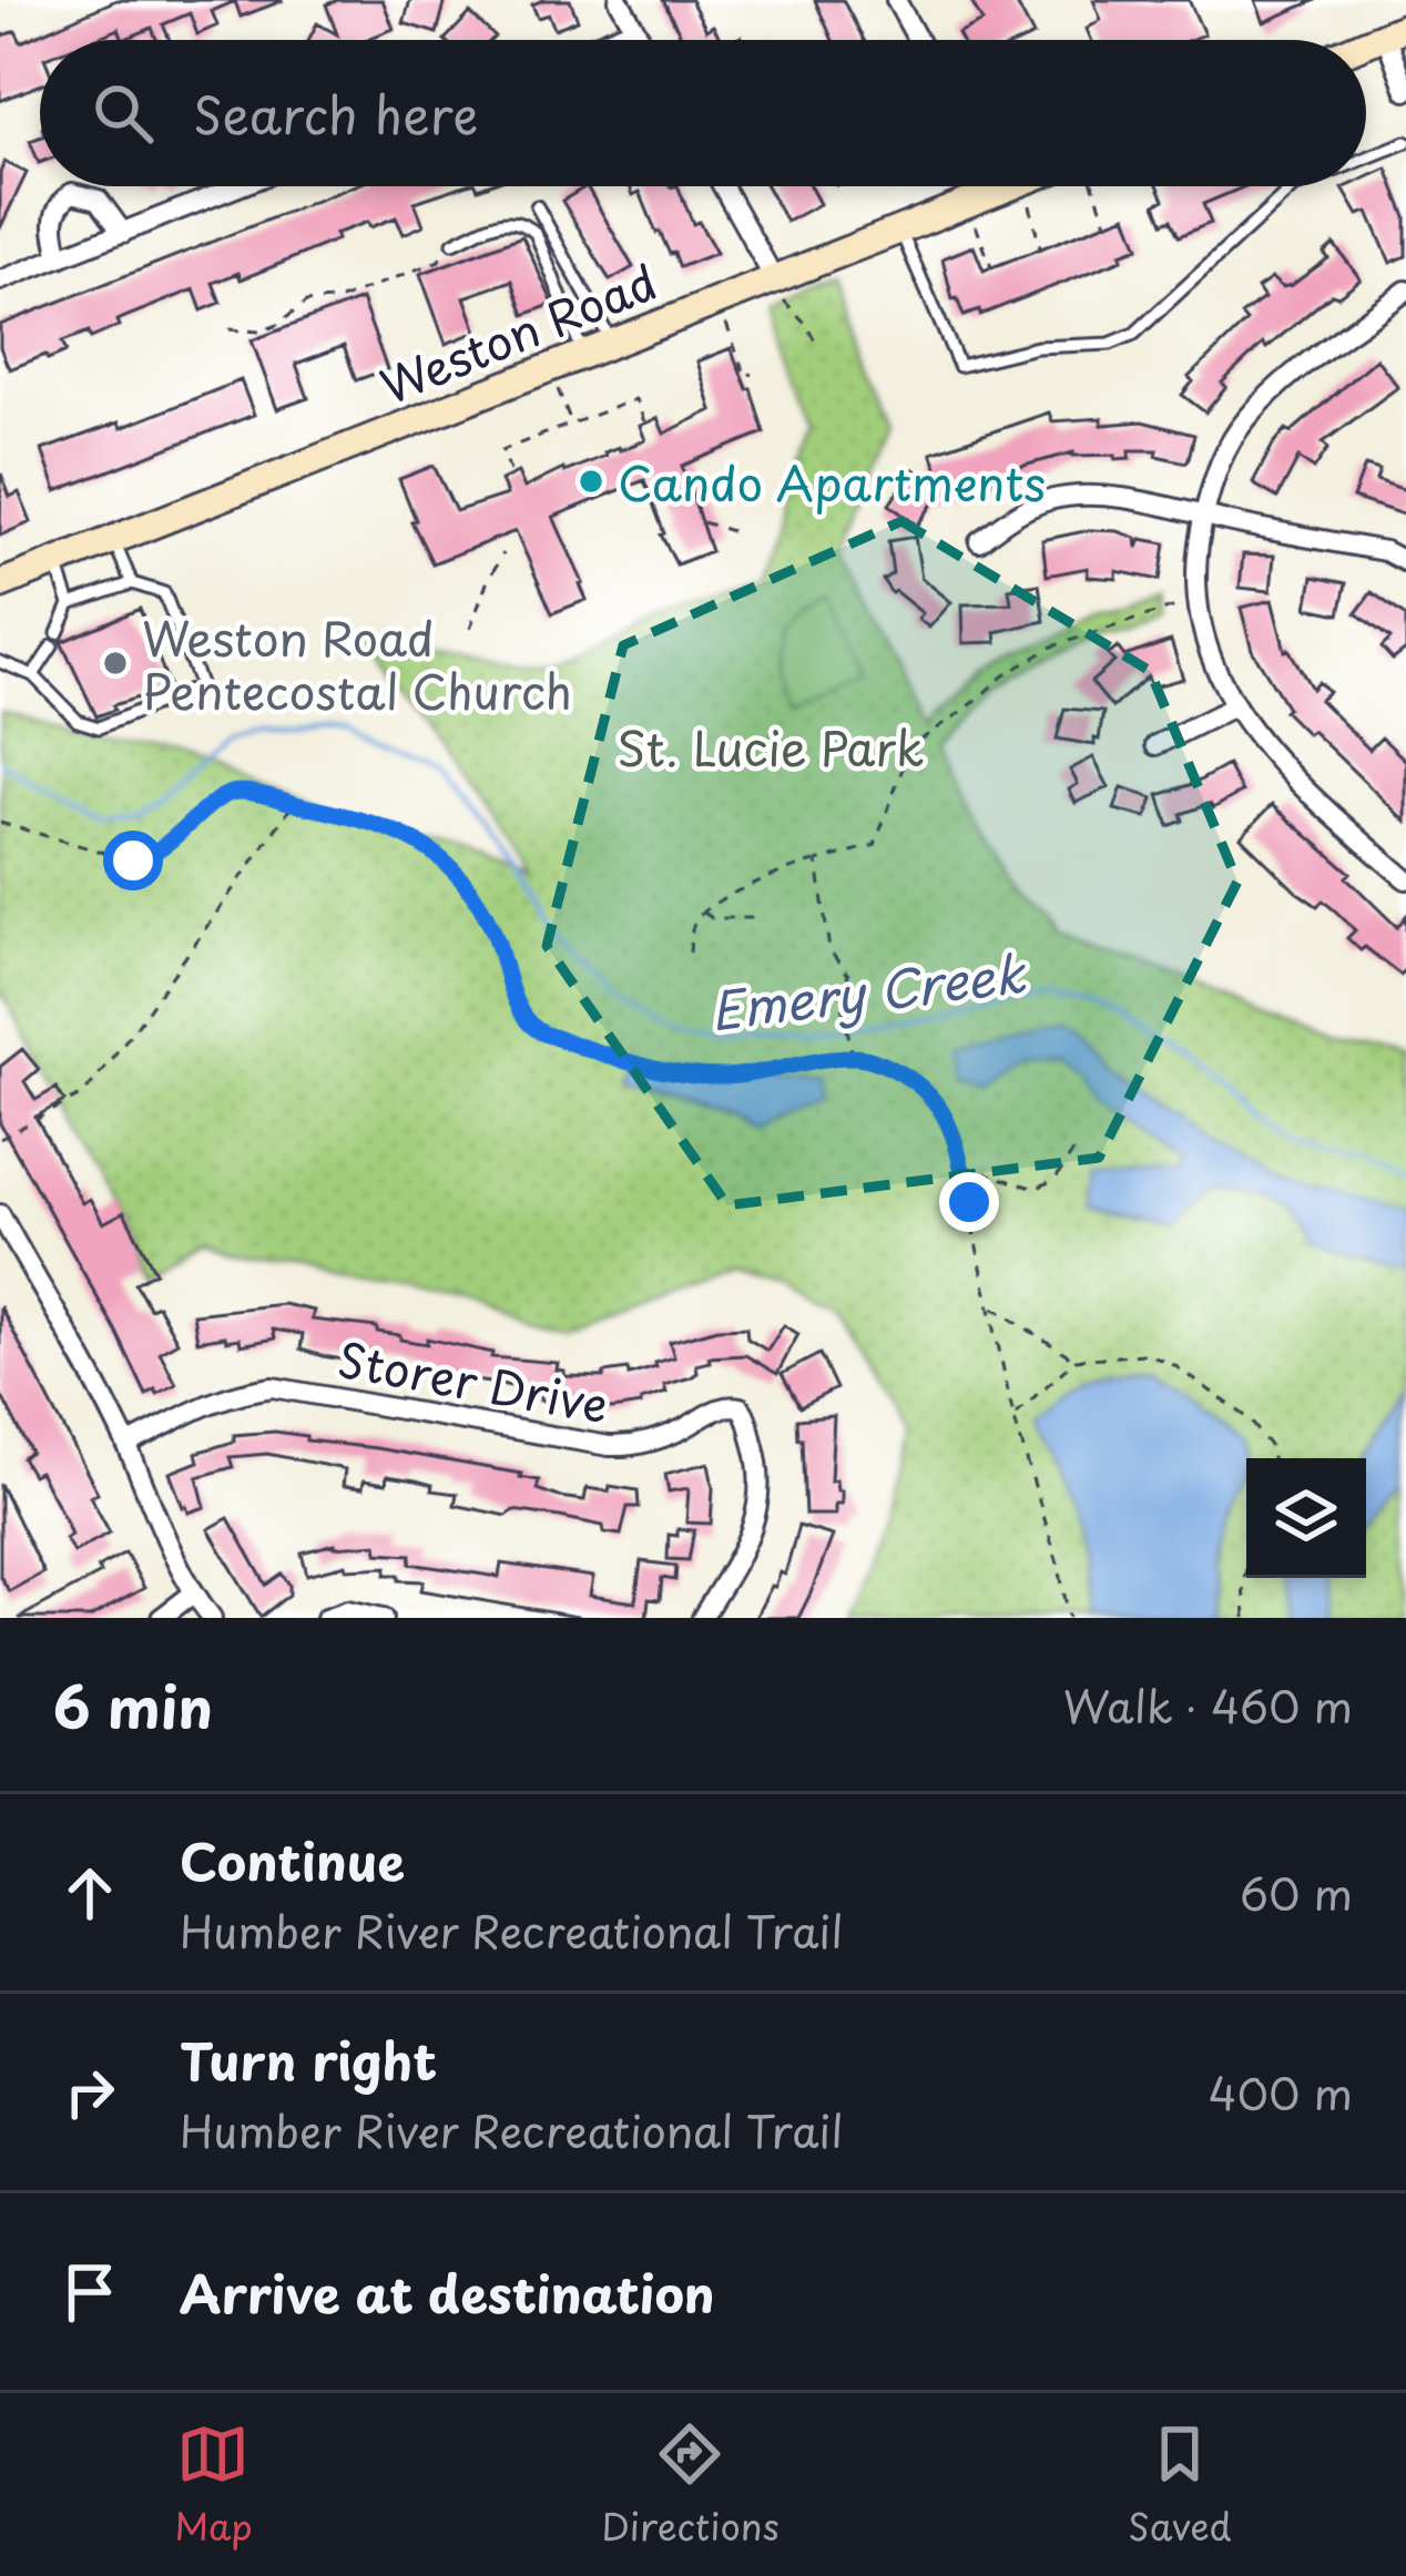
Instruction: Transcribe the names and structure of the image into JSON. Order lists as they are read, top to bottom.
{
  "streets": {
    "main road": ["Weston Road"],
    "street": ["Storer Drive"]
  },
  "water": ["Emery Creek"],
  "parks": ["St. Lucie Park"],
  "places": ["Cando Apartments", "Weston Road Pentecostal Church"],
  "page": {
    "search": "Search here",
    "heading": ["6 min", "Walk · 460 m"],
    "list": [
      ["Continue", "Humber River Recreational Trail", "60 m"],
      ["Turn right", "Humber River Recreational Trail", "400 m"],
      "Arrive at destination"
    ],
    "nav": ["Map", "Directions", "Saved"]
  }
}
